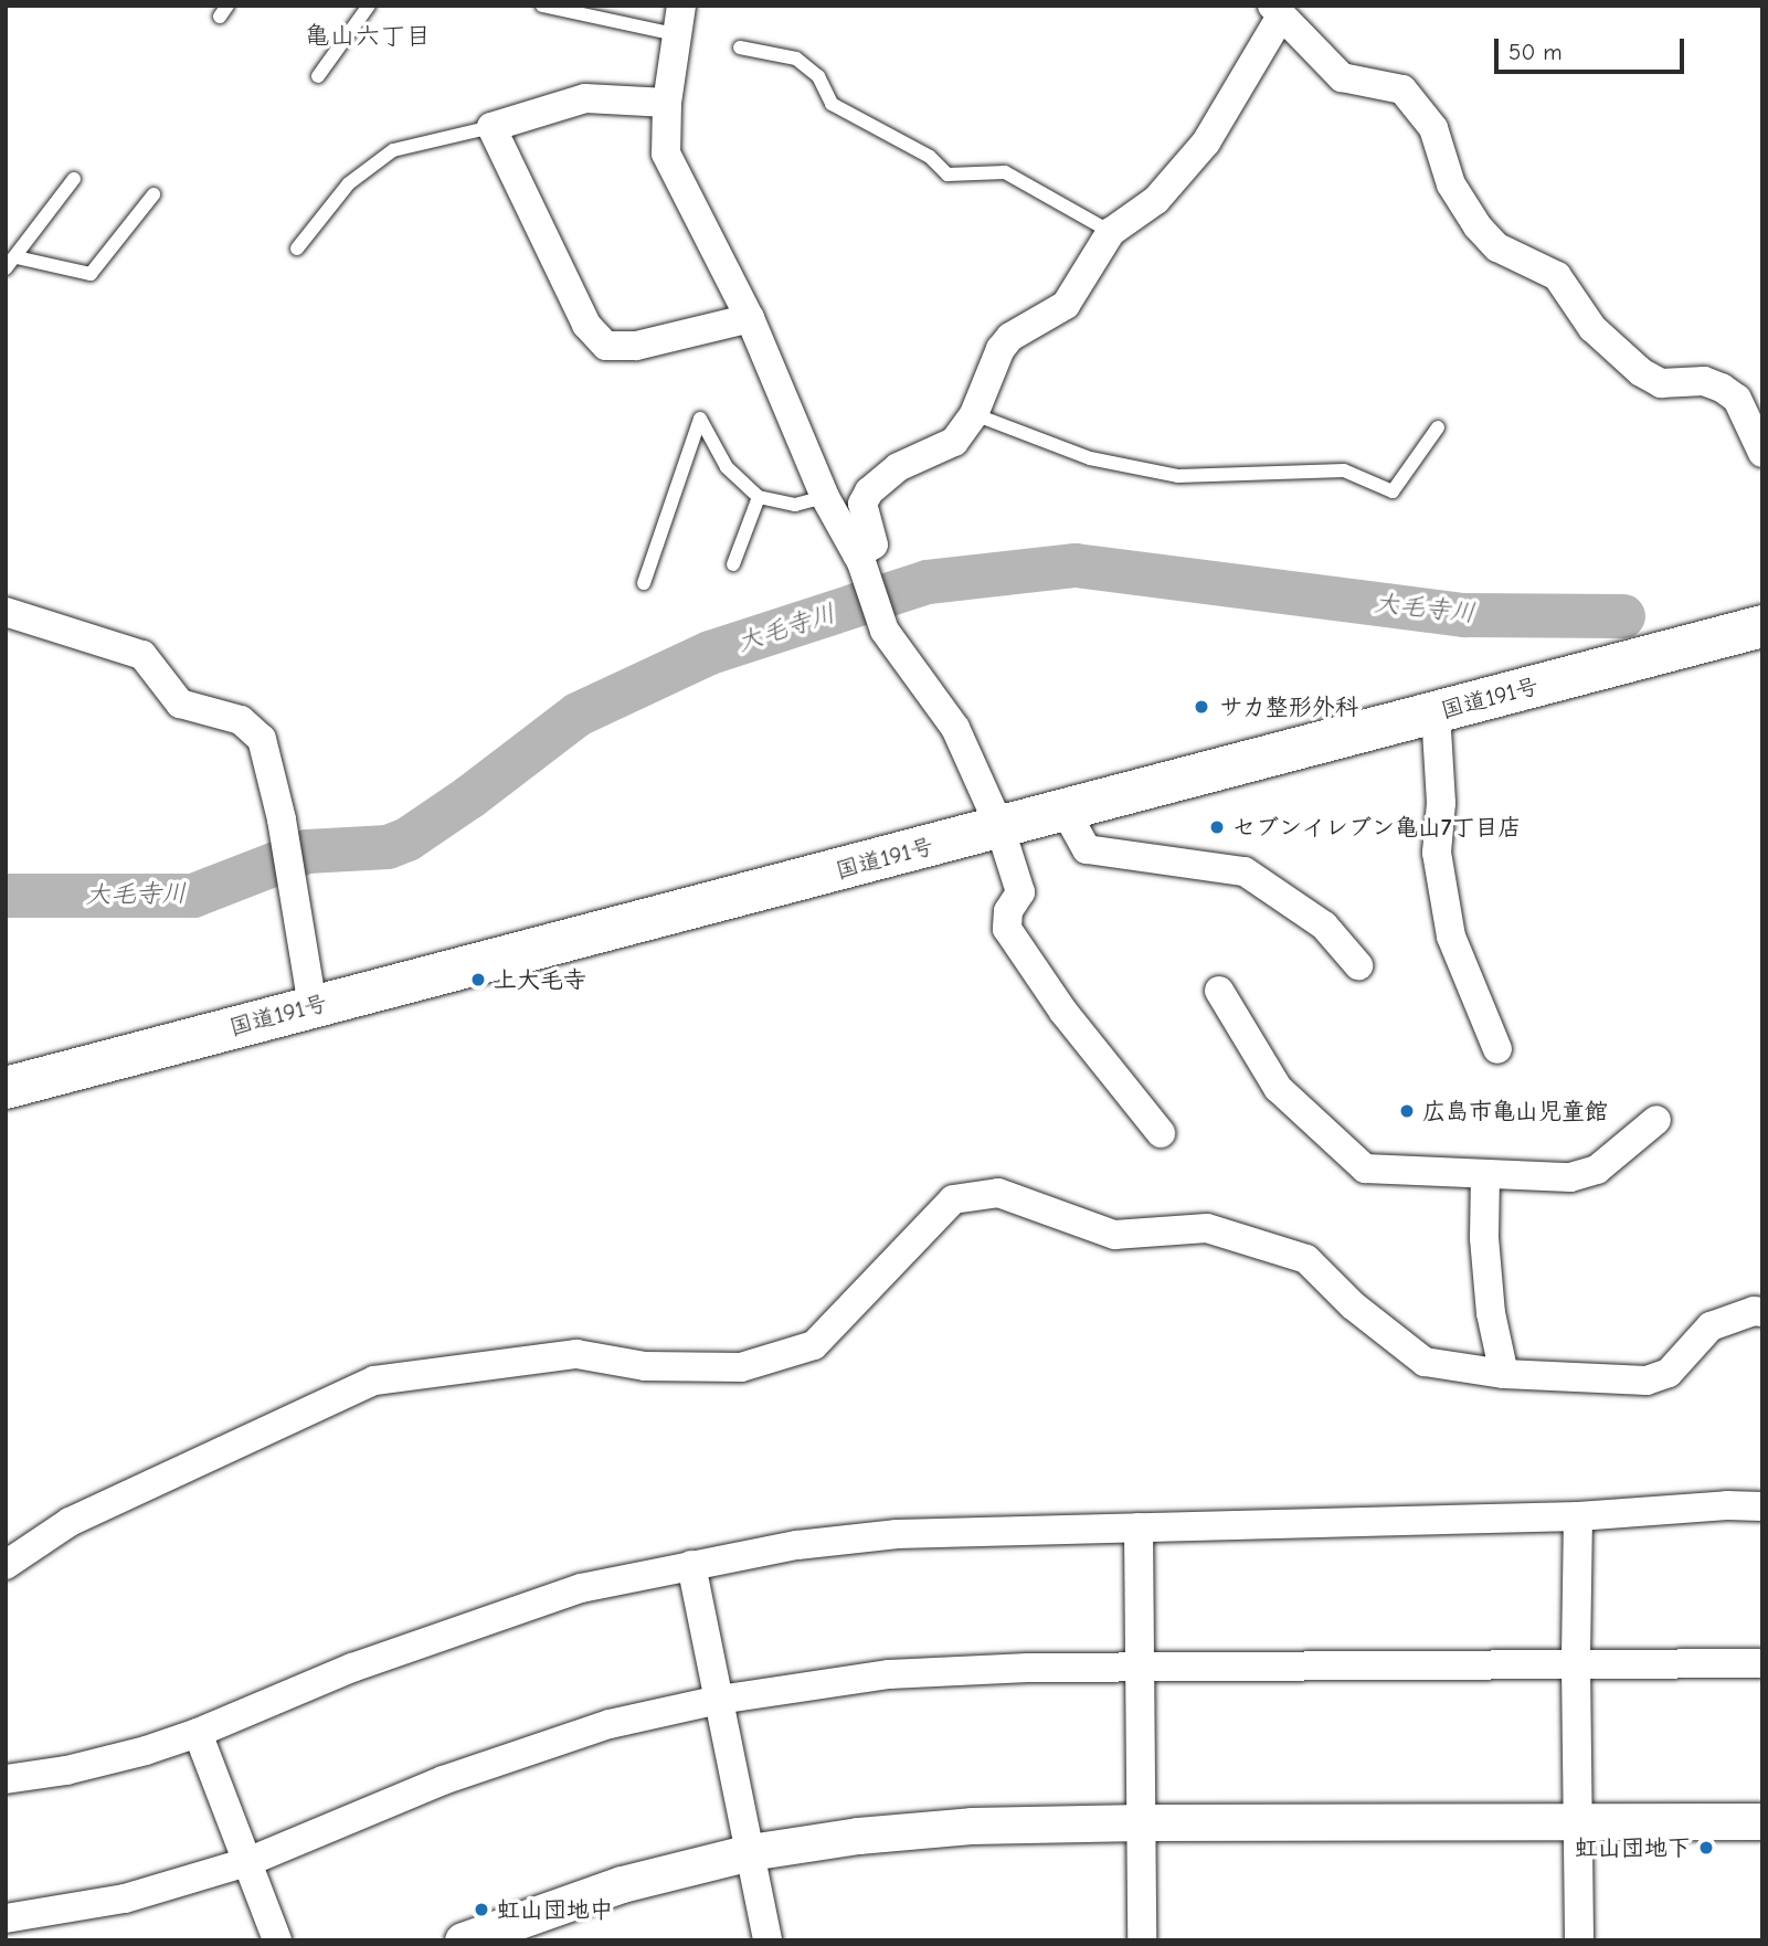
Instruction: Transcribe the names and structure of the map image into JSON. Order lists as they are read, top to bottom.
{
  "streets": {
    "highway": ["国道191号"]
  },
  "districts": ["亀山六丁目"],
  "water": ["大毛寺川"],
  "places": [
    "サカ整形外科",
    "セブンイレブン亀山7丁目店",
    "上大毛寺",
    "広島市亀山児童館",
    "虹山団地下",
    "虹山団地中"
  ],
  "scale_bar": "50 m"
}
